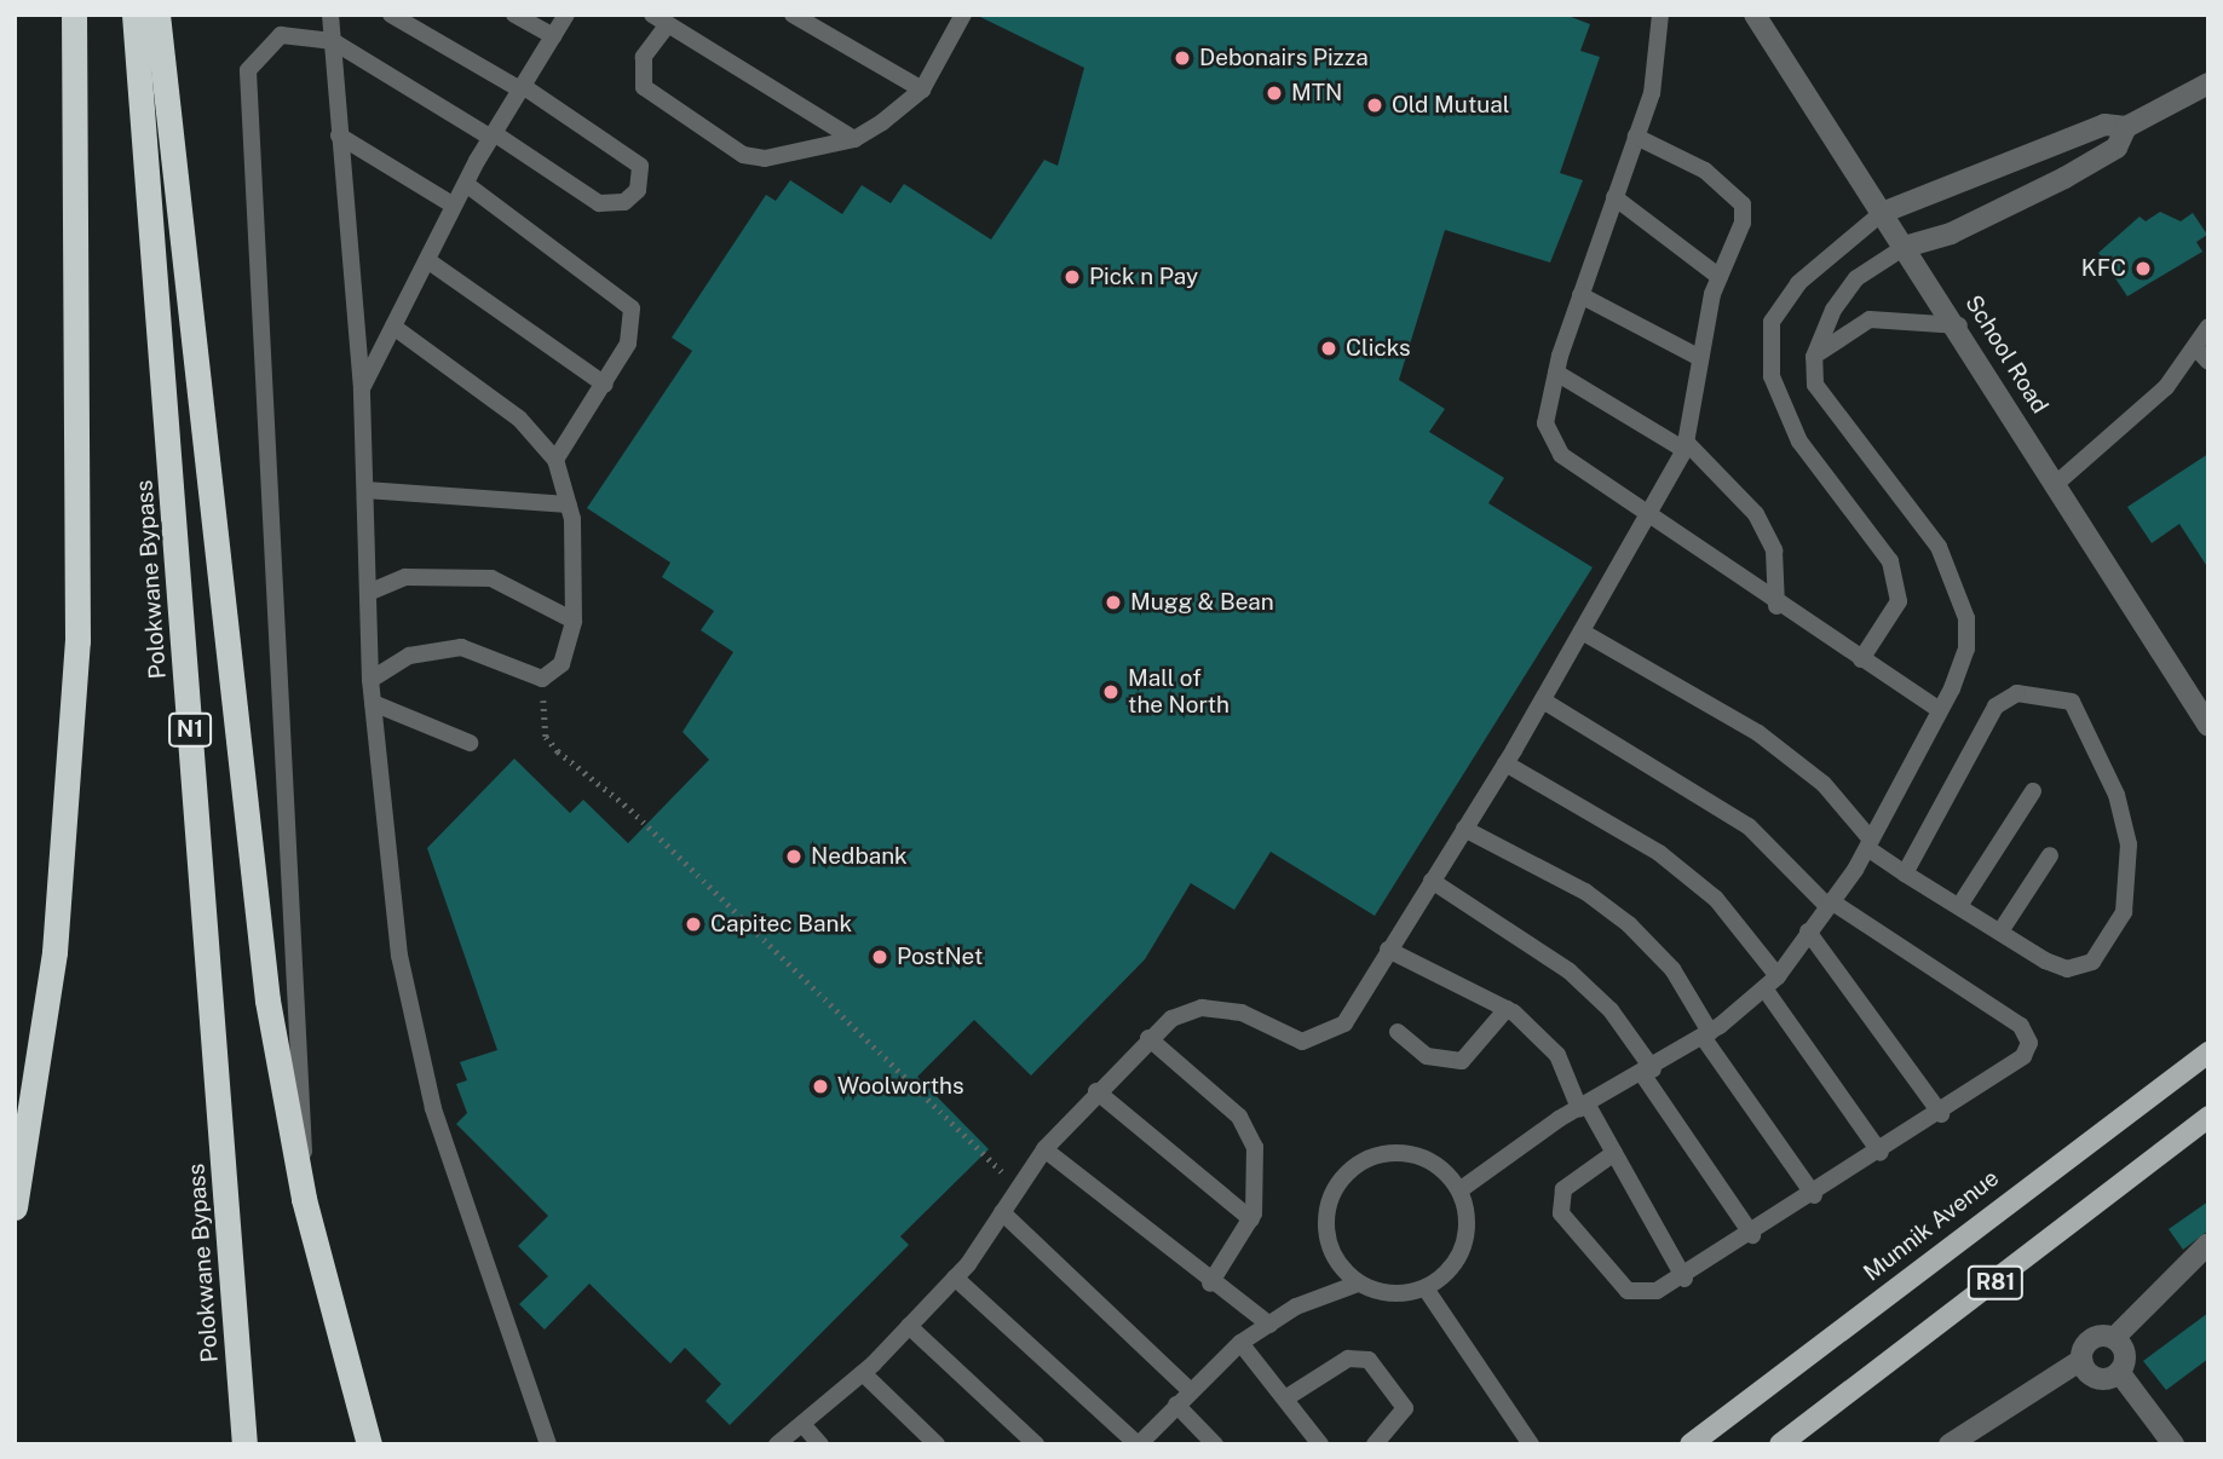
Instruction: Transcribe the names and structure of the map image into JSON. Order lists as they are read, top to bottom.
{
  "streets": {
    "highway": ["Polokwane Bypass", "N1"],
    "main road": ["Munnik Avenue", "R81"],
    "street": ["School Road"]
  },
  "places": [
    "Debonairs Pizza",
    "MTN",
    "Old Mutual",
    "KFC",
    "Pick n Pay",
    "Clicks",
    "Mugg & Bean",
    "Mall of the North",
    "Nedbank",
    "Capitec Bank",
    "PostNet",
    "Woolworths"
  ]
}
